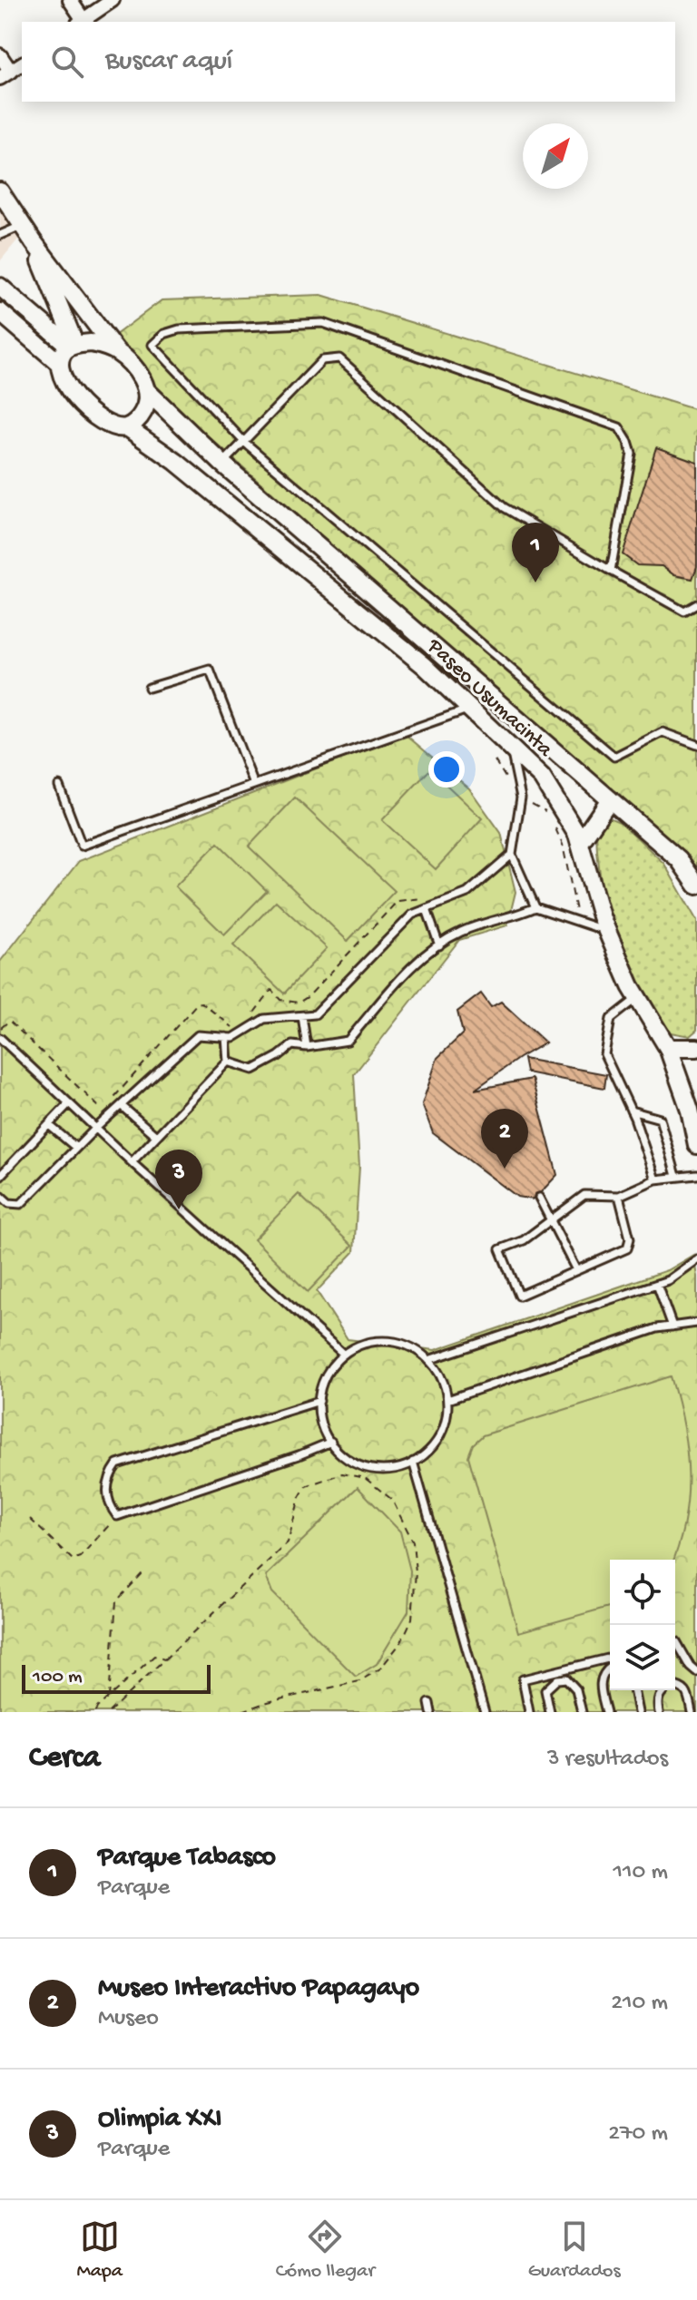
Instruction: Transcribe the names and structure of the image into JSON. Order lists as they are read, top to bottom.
{
  "streets": {
    "main road": ["Paseo Usumacinta"]
  },
  "scale_bar": "100 m",
  "north": "top right",
  "page": {
    "search": "Buscar aquí",
    "pins": ["1", "2", "3"],
    "scale": "100 m",
    "heading": ["Cerca", "3 resultados"],
    "list": [
      {
        "mark": "1",
        "name": "Parque Tabasco",
        "note": "Parque",
        "value": "110 m"
      },
      {
        "mark": "2",
        "name": "Museo Interactivo Papagayo",
        "note": "Museo",
        "value": "210 m"
      },
      {
        "mark": "3",
        "name": "Olimpia XXI",
        "note": "Parque",
        "value": "270 m"
      }
    ],
    "nav": ["Mapa", "Cómo llegar", "Guardados"]
  }
}
